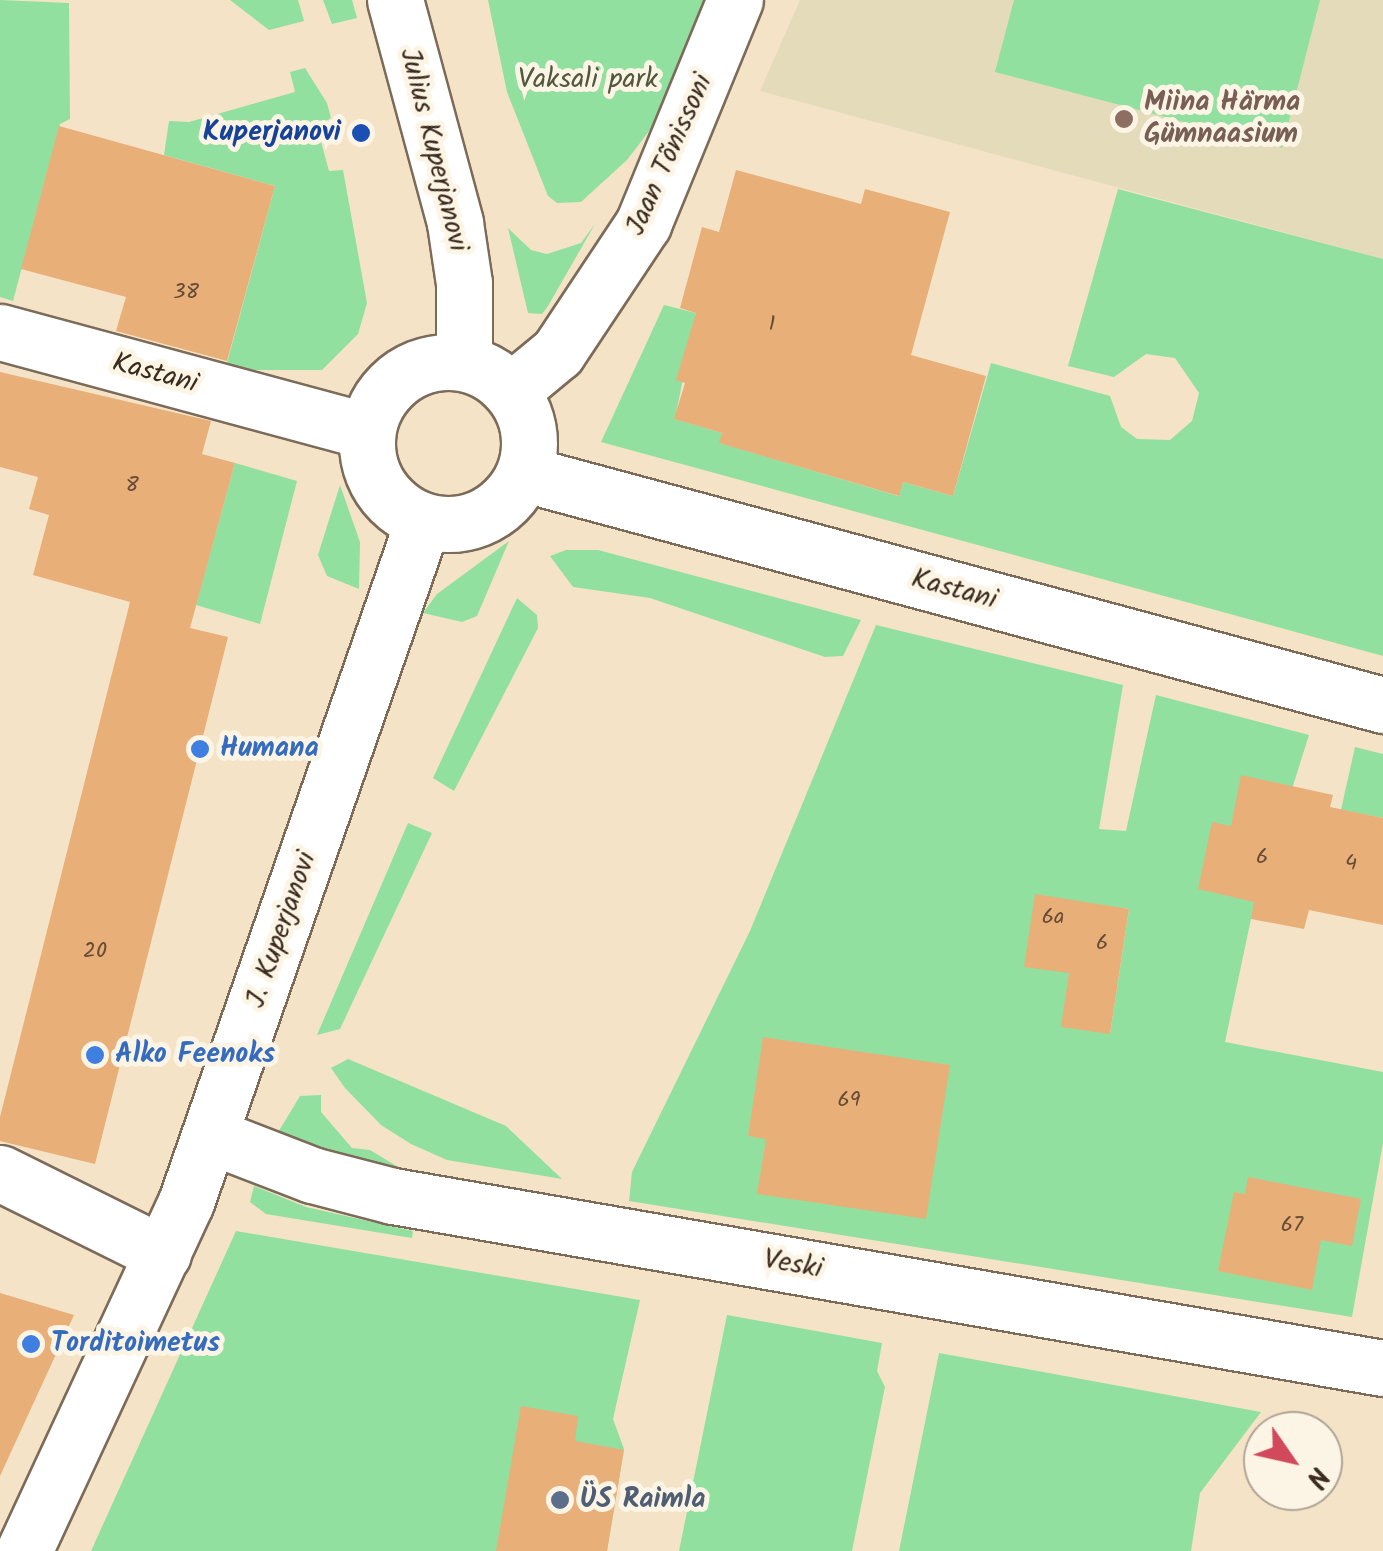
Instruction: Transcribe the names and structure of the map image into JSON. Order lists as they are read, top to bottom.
{
  "streets": {
    "street": [
      "Julius Kuperjanovi",
      "Jaan Tõnissoni",
      "Kastani",
      "J. Kuperjanovi",
      "Veski"
    ]
  },
  "crossings": [
    ["Julius Kuperjanovi", "Jaan Tõnissoni"],
    ["Julius Kuperjanovi", "Kastani"],
    ["Julius Kuperjanovi", "J. Kuperjanovi"],
    ["Jaan Tõnissoni", "Kastani"],
    ["Jaan Tõnissoni", "J. Kuperjanovi"],
    ["Kastani", "J. Kuperjanovi"],
    ["J. Kuperjanovi", "Veski"]
  ],
  "parks": ["Vaksali park"],
  "places": [
    "Miina Härma Gümnaasium",
    "Kuperjanovi",
    "Humana",
    "Alko Feenoks",
    "Torditoimetus",
    "ÜS Raimla"
  ],
  "house_numbers": [
    "38",
    "1",
    "8",
    "6",
    "4",
    "6a",
    "6",
    "20",
    "69",
    "67"
  ],
  "north": "bottom right"
}
